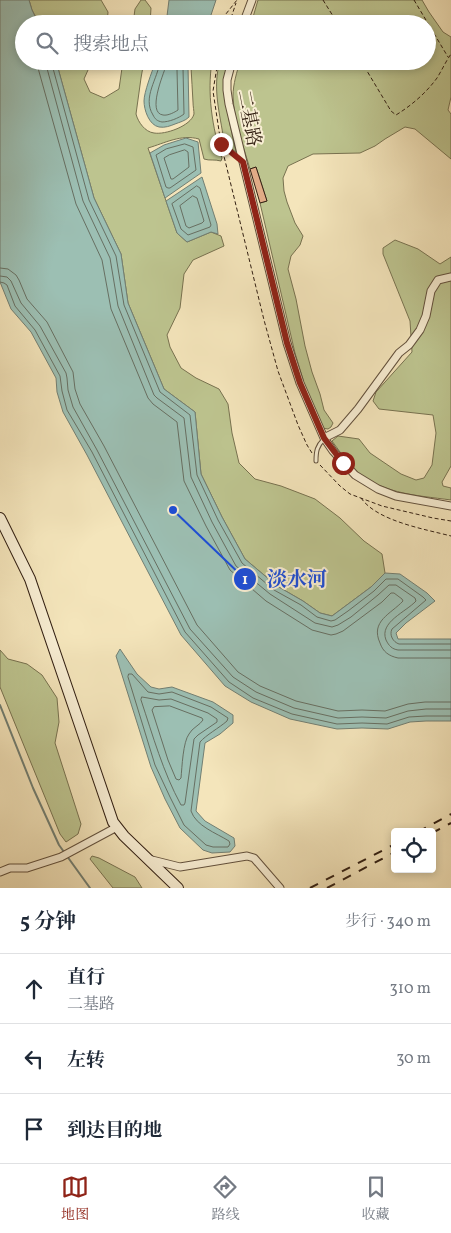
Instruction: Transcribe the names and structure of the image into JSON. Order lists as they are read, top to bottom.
{
  "streets": {
    "street": ["二基路"]
  },
  "places": ["淡水河"],
  "page": {
    "search": "搜索地点",
    "heading": ["5 分钟", "步行 · 340 m"],
    "list": [
      ["直行", "二基路", "310 m"],
      ["左转", "30 m"],
      "到达目的地"
    ],
    "nav": ["地图", "路线", "收藏"]
  }
}
